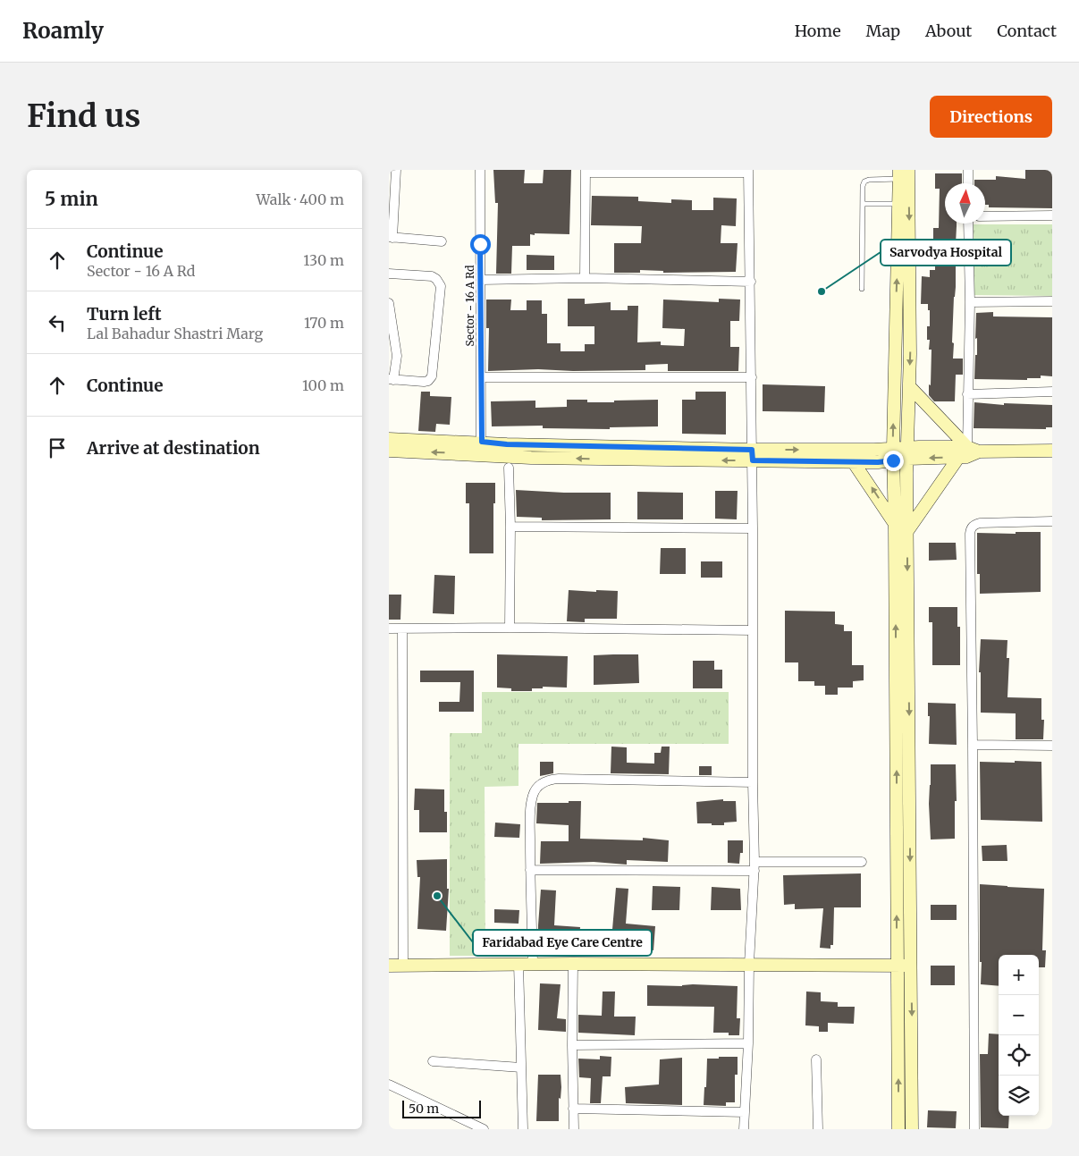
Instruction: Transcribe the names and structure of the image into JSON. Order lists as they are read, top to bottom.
{
  "streets": {
    "street": ["Sector - 16 A Rd"]
  },
  "places": ["Sarvodya Hospital", "Faridabad Eye Care Centre"],
  "scale_bar": "50 m",
  "north": "top",
  "page": {
    "header": "Roamly",
    "nav": [
      "Home",
      "Map",
      "About",
      "Contact"
    ],
    "buttons": "Directions",
    "title": "Find us",
    "heading": ["5 min", "Walk · 400 m"],
    "list": [
      ["Continue", "Sector - 16 A Rd", "130 m"],
      ["Turn left", "Lal Bahadur Shastri Marg", "170 m"],
      ["Continue", "100 m"],
      "Arrive at destination"
    ],
    "map_buttons": ["+", "−"],
    "scale": "50 m"
  }
}
